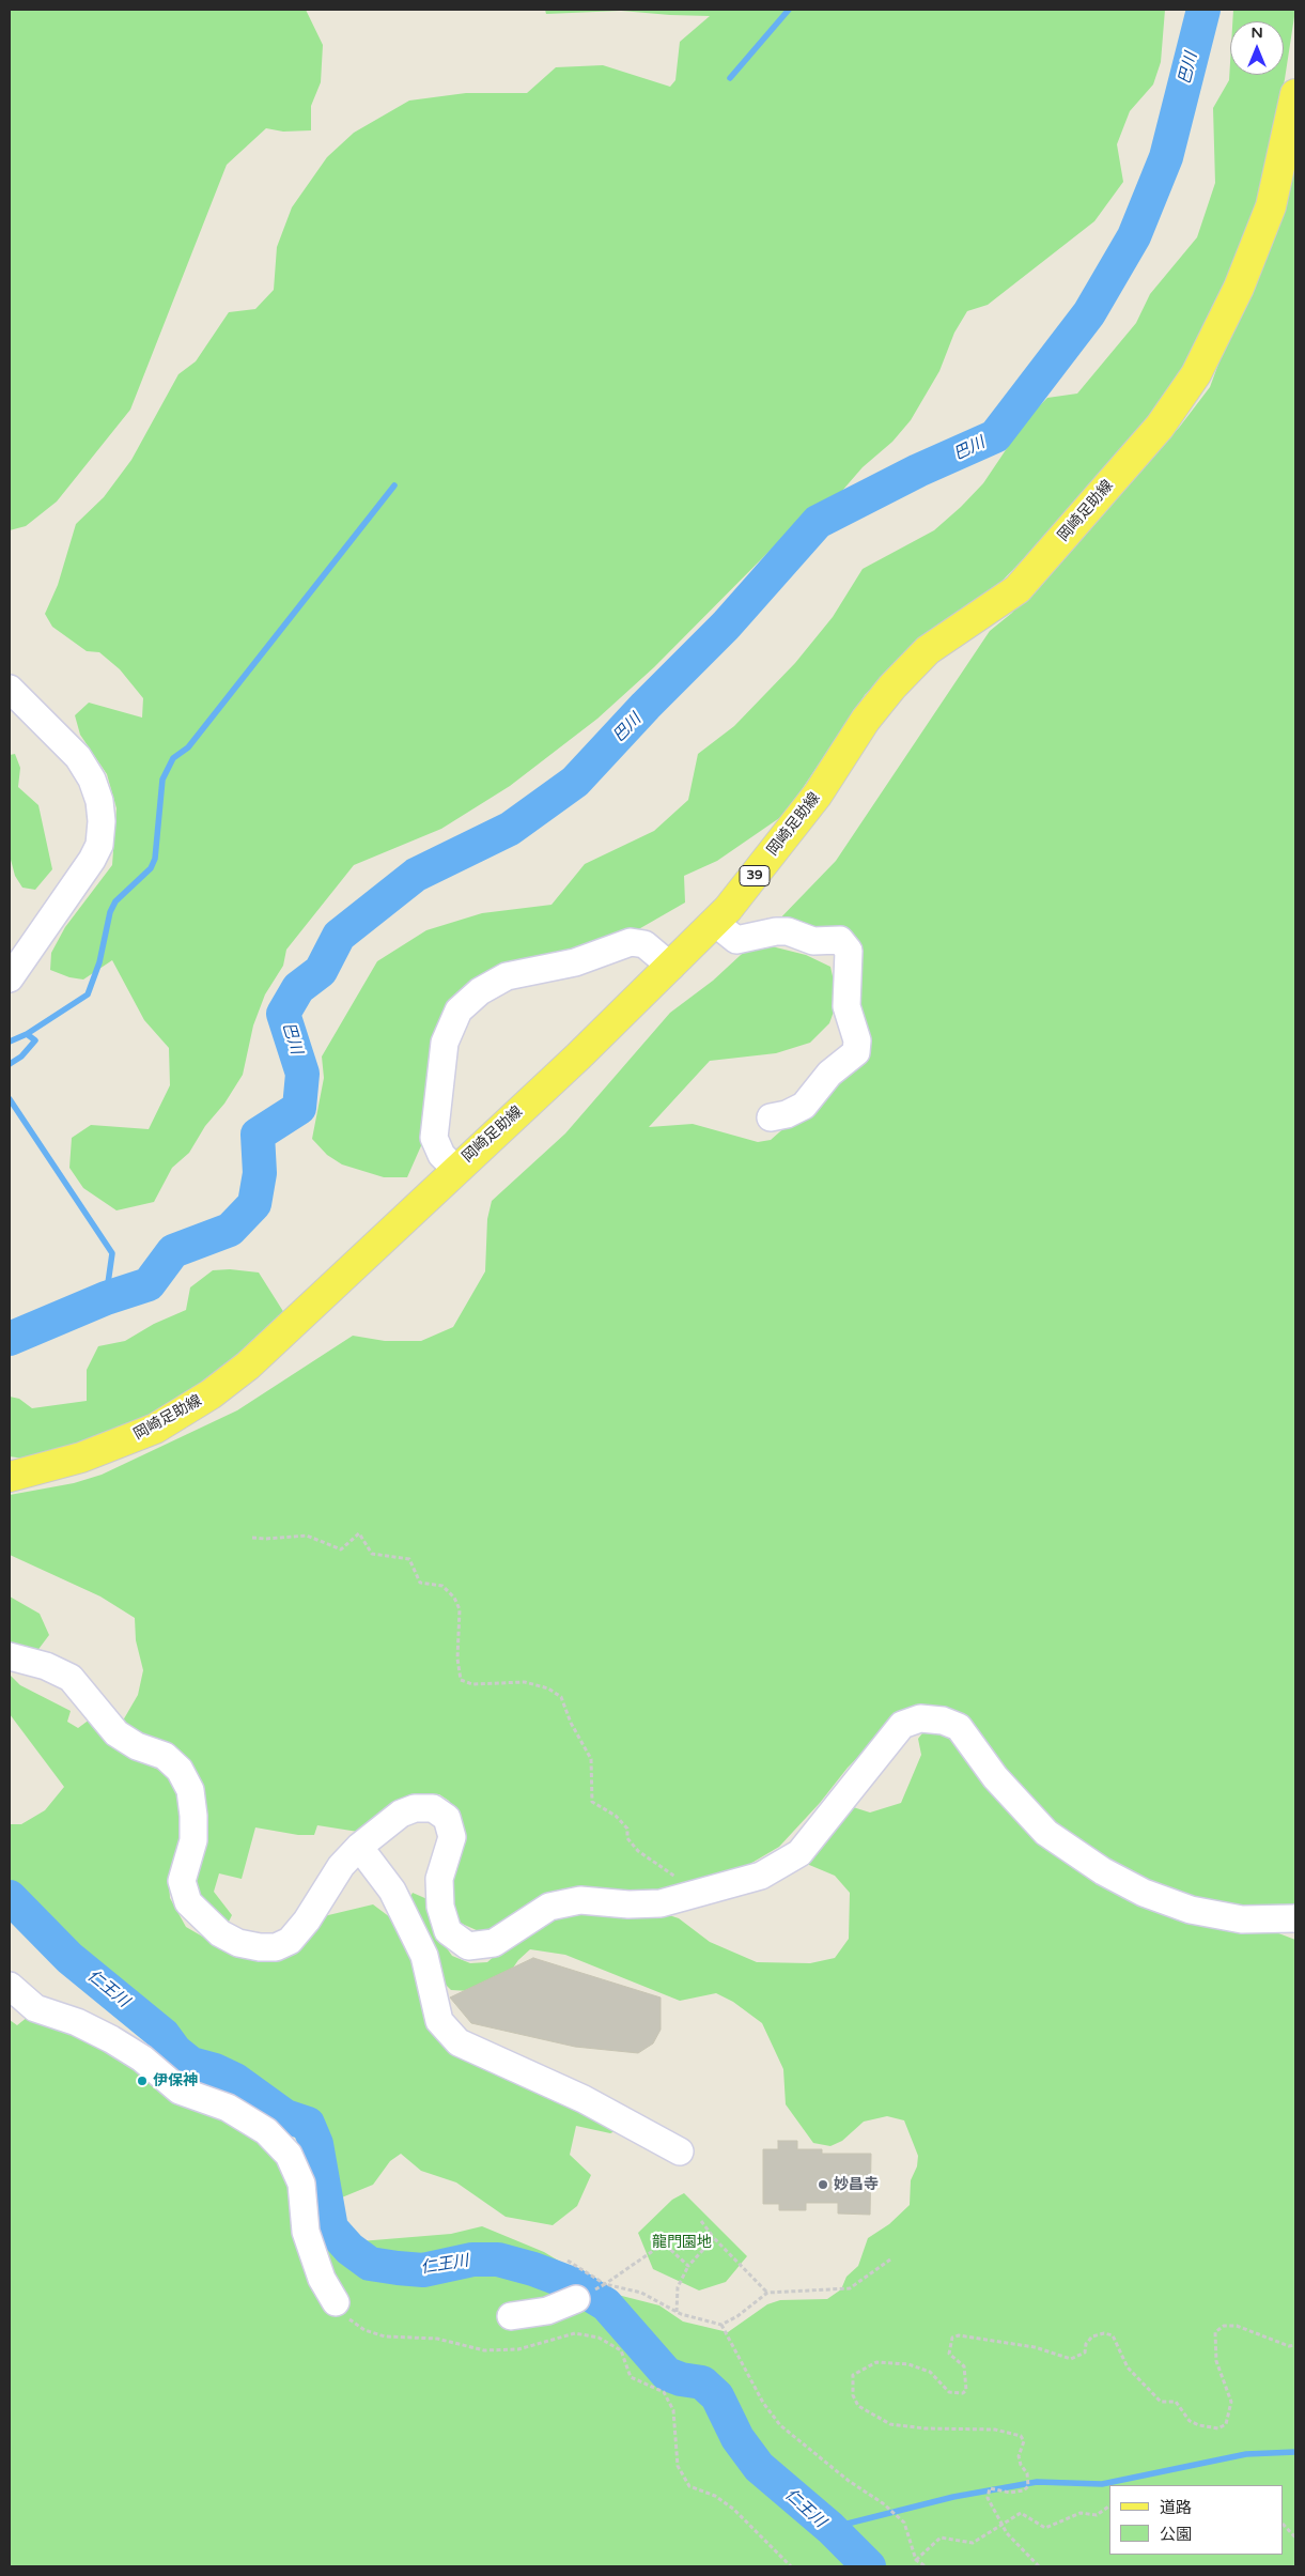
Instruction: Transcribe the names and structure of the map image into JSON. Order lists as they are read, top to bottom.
{
  "streets": {
    "main road": ["岡崎足助線", "39"]
  },
  "water": ["巴川", "仁王川"],
  "parks": ["龍門園地"],
  "places": ["伊保神", "妙昌寺"],
  "legend": ["道路", "公園"],
  "north": "top"
}
